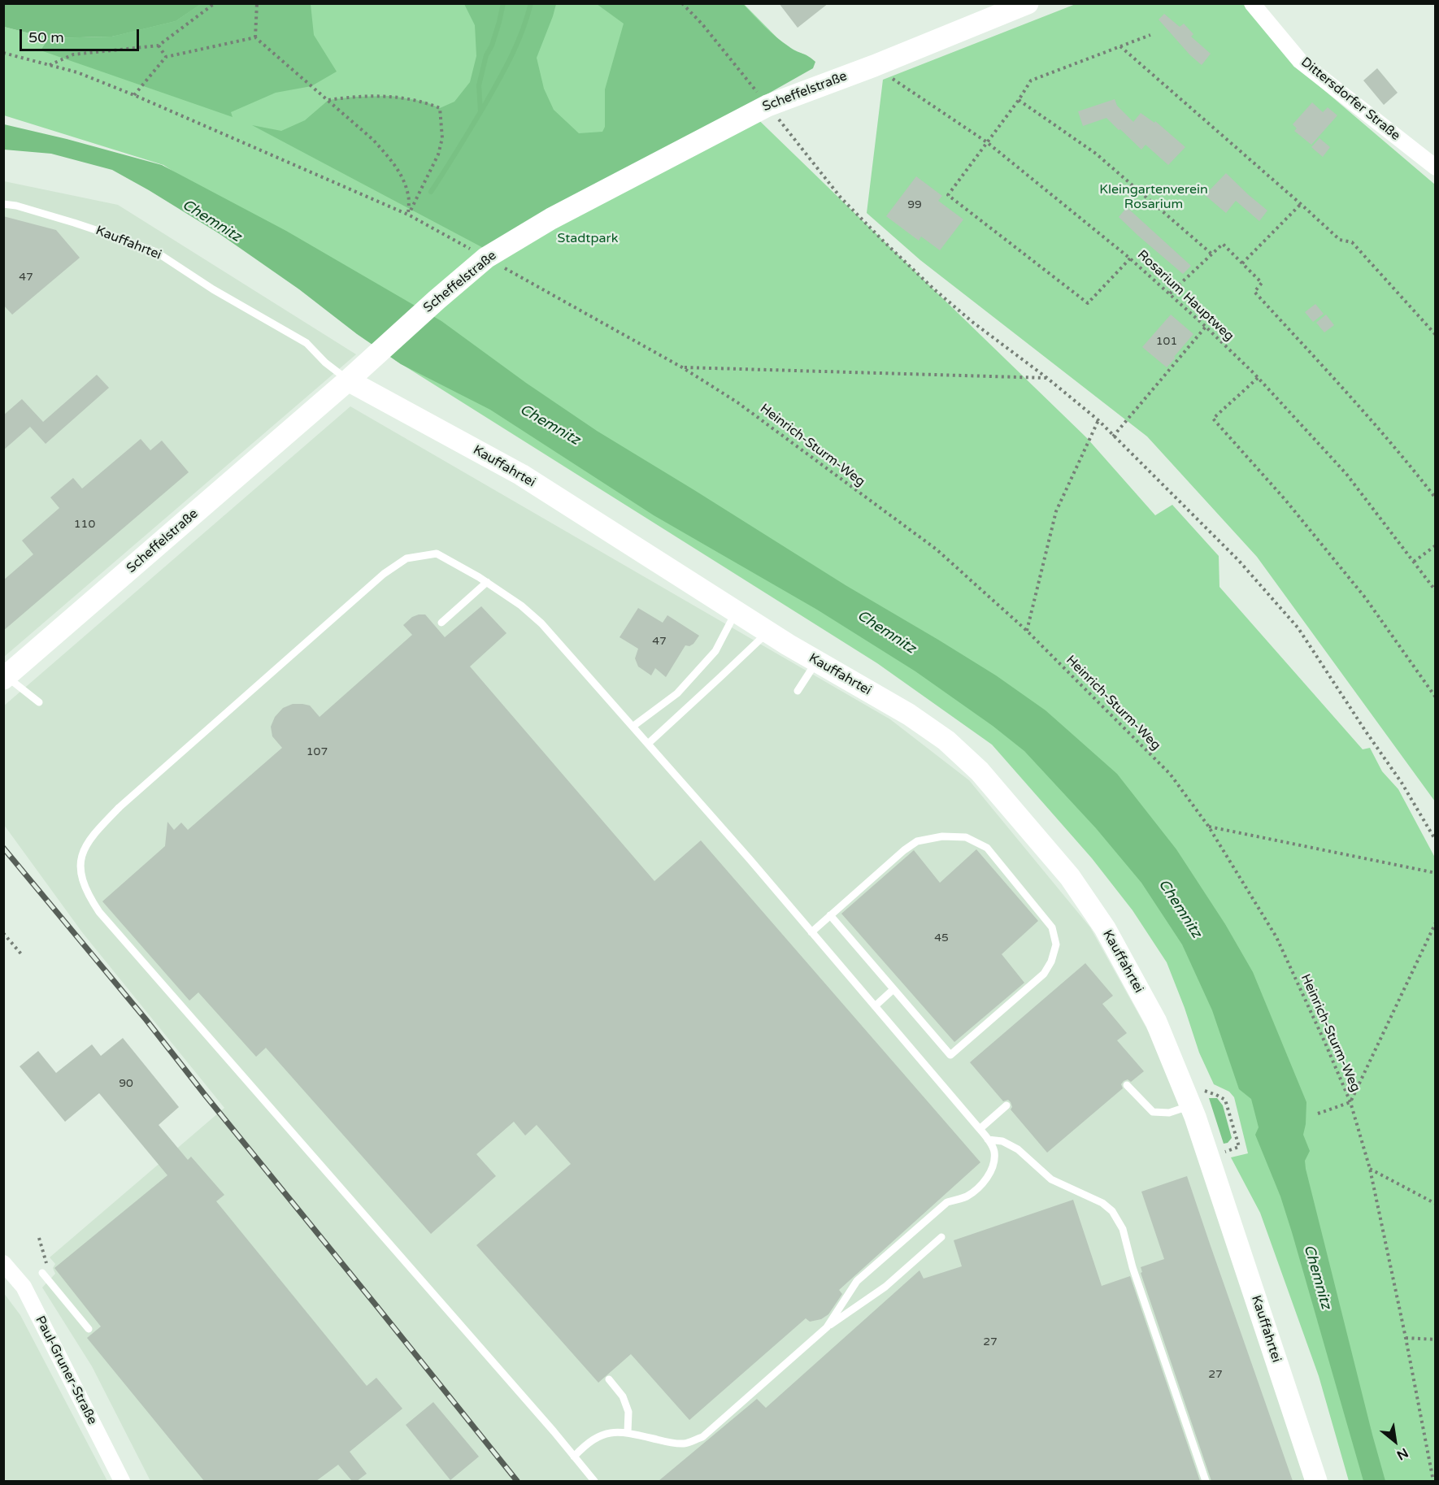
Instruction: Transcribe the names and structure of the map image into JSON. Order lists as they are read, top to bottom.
{
  "streets": {
    "street": [
      "Scheffelstraße",
      "Dittersdorfer Straße",
      "Kauffahrtei",
      "Paul-Gruner-Straße"
    ],
    "path": ["Rosarium Hauptweg", "Heinrich-Sturm-Weg"]
  },
  "crossings": [
    ["Scheffelstraße", "Kauffahrtei"],
    ["Scheffelstraße", "Rosarium Hauptweg"],
    ["Scheffelstraße", "Heinrich-Sturm-Weg"]
  ],
  "water": ["Chemnitz"],
  "parks": ["Kleingartenverein Rosarium", "Stadtpark"],
  "house_numbers": [
    "99",
    "47",
    "101",
    "110",
    "47",
    "107",
    "45",
    "90",
    "27",
    "27"
  ],
  "scale_bar": "50 m",
  "north": "bottom right"
}
